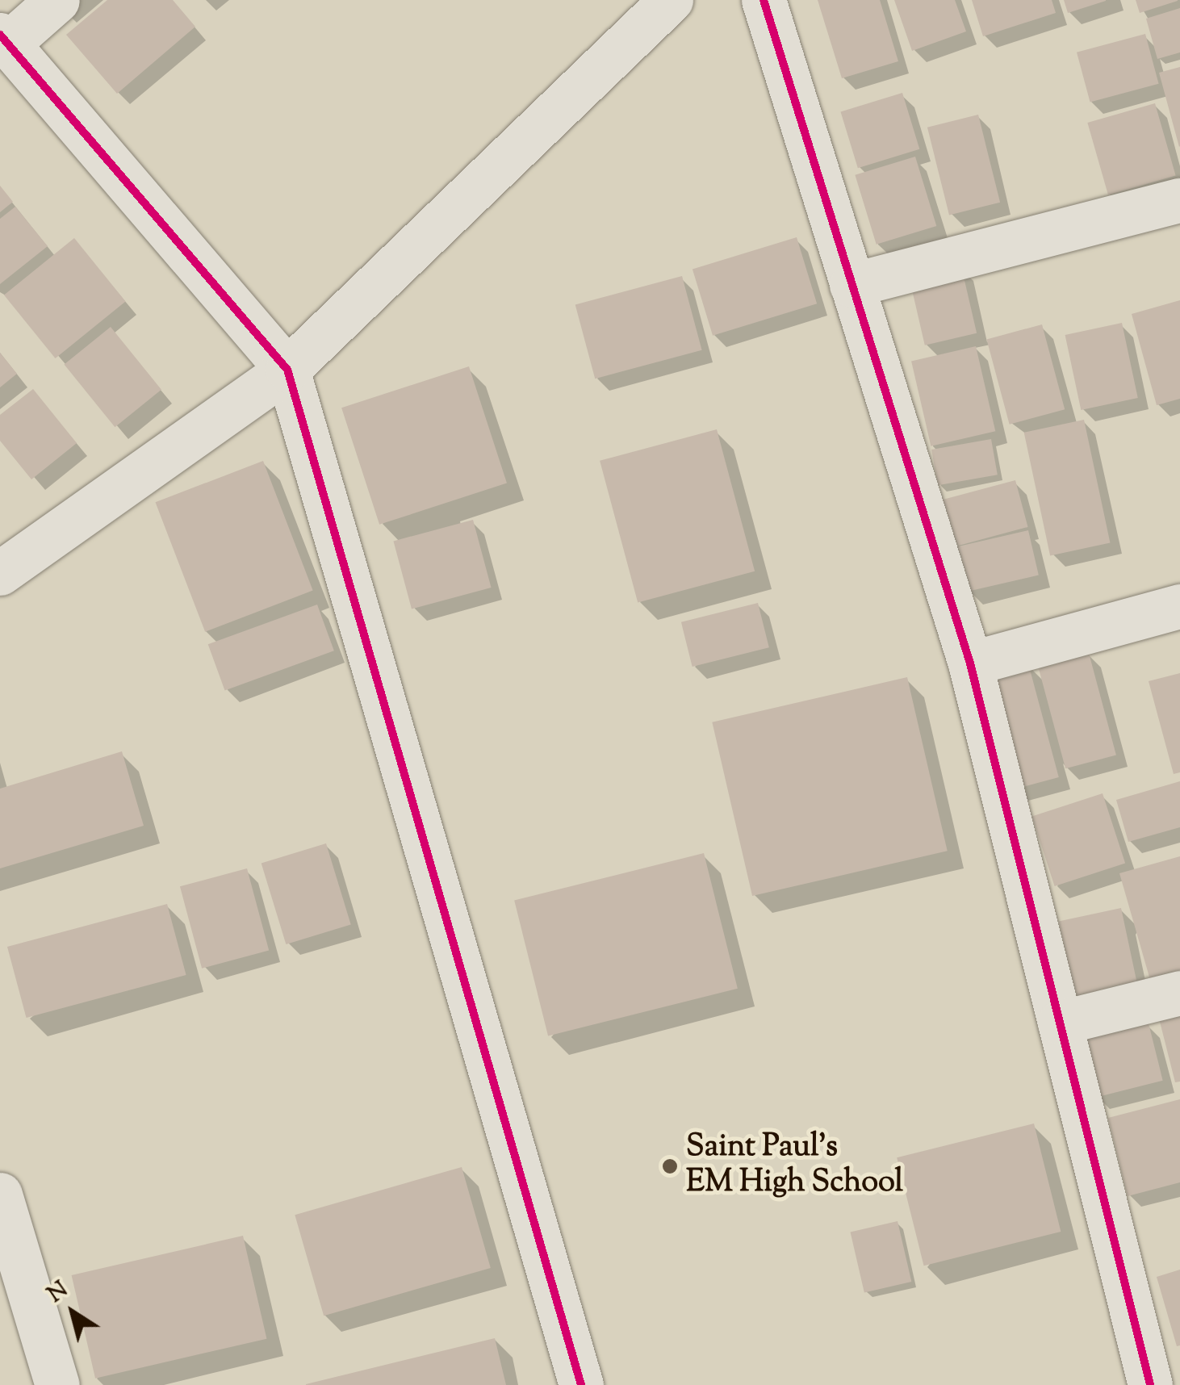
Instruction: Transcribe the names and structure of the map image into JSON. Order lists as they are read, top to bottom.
{
  "places": ["Saint Paul's EM High School"],
  "north": "top left"
}
